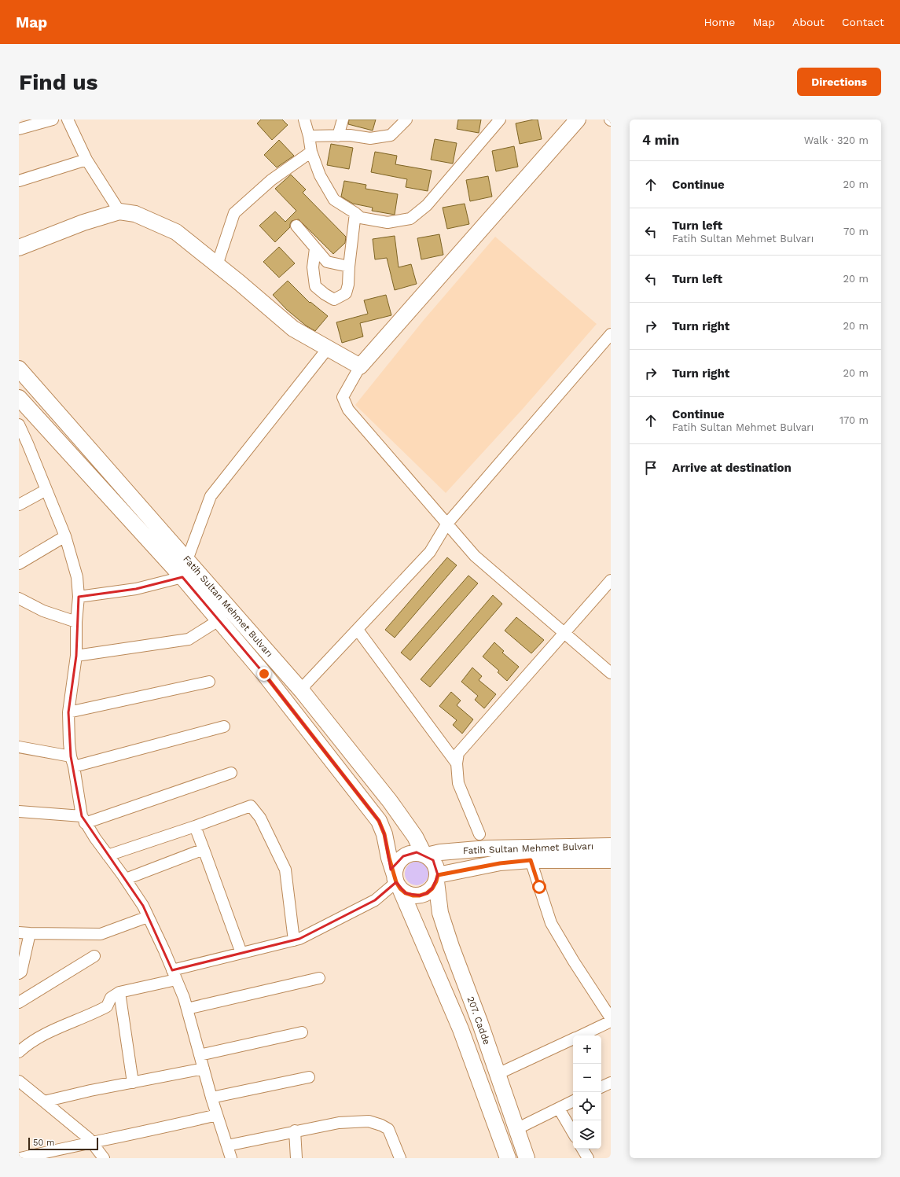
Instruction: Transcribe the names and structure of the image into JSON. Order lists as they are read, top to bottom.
{
  "streets": {
    "main road": ["Fatih Sultan Mehmet Bulvarı", "207. Cadde"]
  },
  "crossings": [
    ["Fatih Sultan Mehmet Bulvarı", "207. Cadde"]
  ],
  "scale_bar": "50 m",
  "page": {
    "header": "Map",
    "nav": [
      "Home",
      "Map",
      "About",
      "Contact"
    ],
    "buttons": "Directions",
    "title": "Find us",
    "heading": ["4 min", "Walk · 320 m"],
    "list": [
      ["Continue", "20 m"],
      ["Turn left", "Fatih Sultan Mehmet Bulvarı", "70 m"],
      ["Turn left", "20 m"],
      ["Turn right", "20 m"],
      ["Turn right", "20 m"],
      ["Continue", "Fatih Sultan Mehmet Bulvarı", "170 m"],
      "Arrive at destination"
    ],
    "map_buttons": ["+", "−"],
    "scale": "50 m"
  }
}
